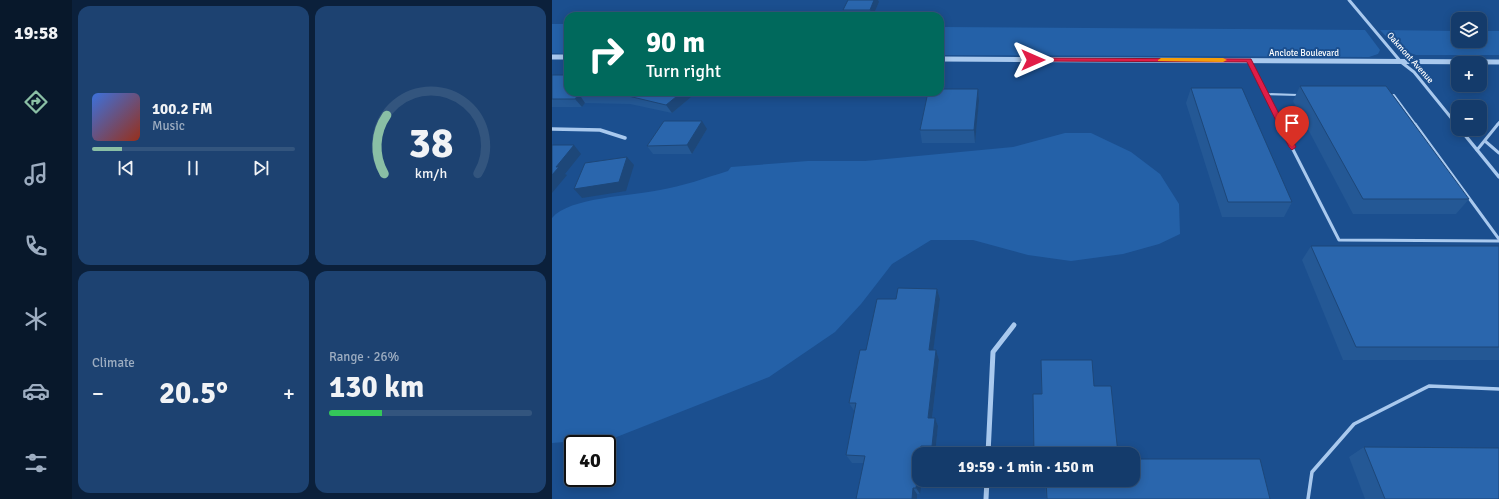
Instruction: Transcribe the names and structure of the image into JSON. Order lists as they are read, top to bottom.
{
  "streets": {
    "street": ["Anclote Boulevard", "Oakmont Avenue"]
  },
  "crossings": [
    ["Anclote Boulevard", "Oakmont Avenue"]
  ],
  "page": {
    "tabs": "19:58",
    "map_buttons": ["+", "−"],
    "turn": ["90 m", "Turn right"],
    "song": ["100.2 FM", "Music"],
    "tile": [
      "Climate",
      ["Range · 26%", "130 km"]
    ],
    "heat": ["−", "20.5°", "+"],
    "limit": "40",
    "trip": "19:59 · 1 min · 150 m",
    "gauge": ["38", "km/h"]
  }
}
